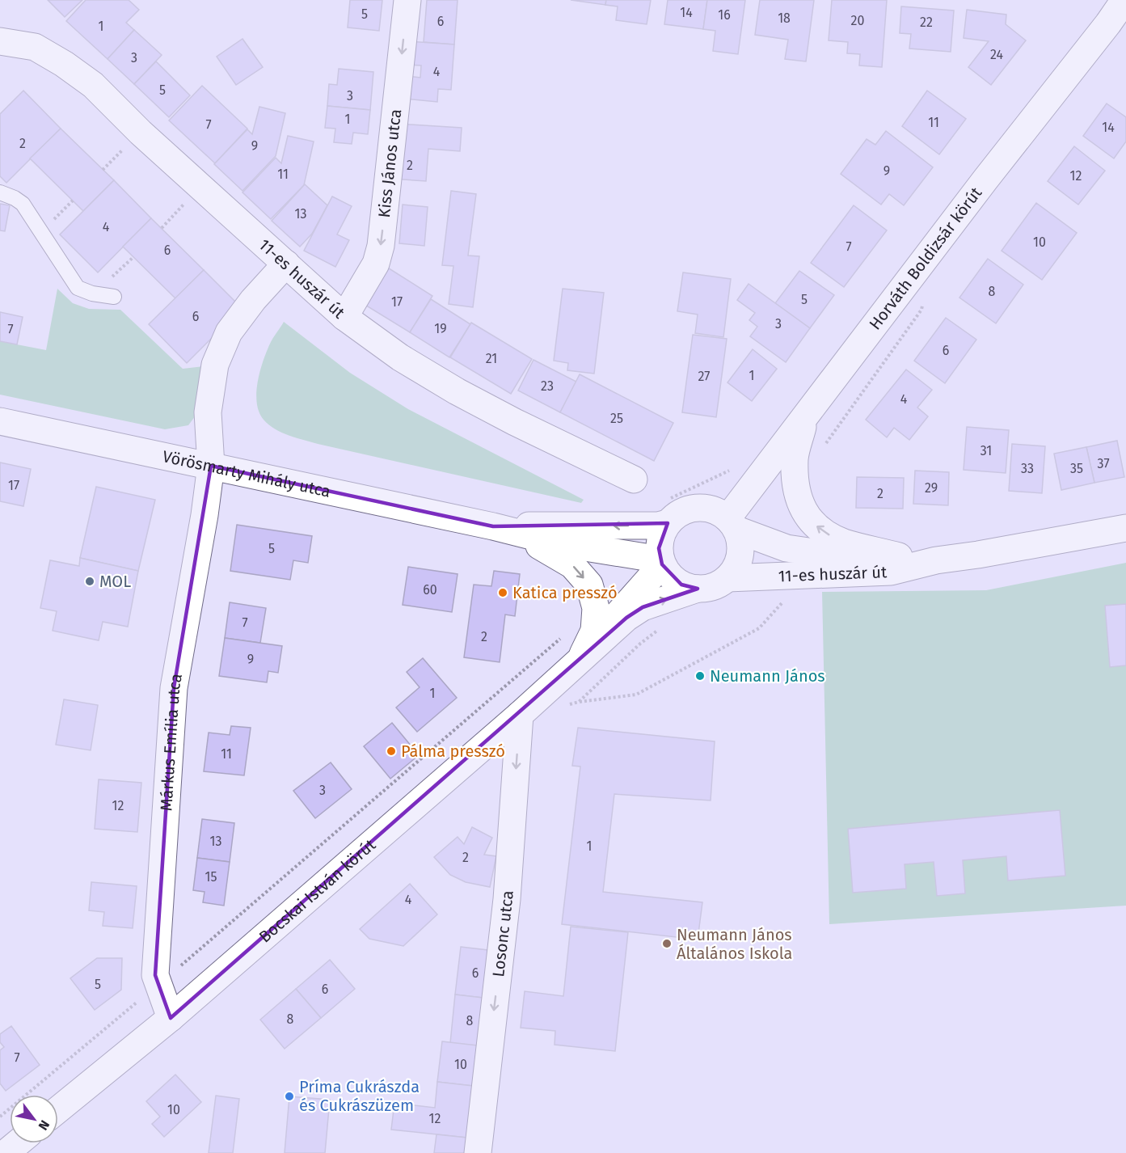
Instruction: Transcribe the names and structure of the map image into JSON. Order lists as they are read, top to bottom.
{
  "streets": {
    "street": [
      "Kiss János utca",
      "Horváth Boldizsár körút",
      "11-es huszár út",
      "Vörösmarty Mihály utca",
      "Márkus Emília utca",
      "Bocskai István körút",
      "Losonc utca"
    ]
  },
  "crossings": [
    ["Kiss János utca", "11-es huszár út"],
    ["Horváth Boldizsár körút", "11-es huszár út"],
    ["Horváth Boldizsár körút", "Bocskai István körút"],
    ["11-es huszár út", "Márkus Emília utca"],
    ["11-es huszár út", "Bocskai István körút"],
    ["Vörösmarty Mihály utca", "Márkus Emília utca"],
    ["Márkus Emília utca", "Bocskai István körút"],
    ["Bocskai István körút", "Losonc utca"]
  ],
  "one_way": ["Kiss János utca", "Losonc utca"],
  "places": [
    "MOL",
    "Katica presszó",
    "Neumann János",
    "Pálma presszó",
    "Neumann János Általános Iskola",
    "Príma Cukrászda és Cukrászüzem"
  ],
  "house_numbers": [
    "14",
    "5",
    "16",
    "18",
    "20",
    "6",
    "22",
    "1",
    "24",
    "3",
    "4",
    "5",
    "3",
    "1",
    "11",
    "7",
    "14",
    "2",
    "9",
    "2",
    "9",
    "11",
    "12",
    "13",
    "4",
    "10",
    "7",
    "6",
    "8",
    "5",
    "17",
    "6",
    "3",
    "19",
    "7",
    "6",
    "21",
    "1",
    "27",
    "23",
    "4",
    "25",
    "31",
    "37",
    "33",
    "35",
    "17",
    "29",
    "2",
    "5",
    "60",
    "7",
    "2",
    "9",
    "1",
    "11",
    "3",
    "12",
    "13",
    "1",
    "2",
    "15",
    "4",
    "6",
    "5",
    "6",
    "8",
    "8",
    "7",
    "10",
    "10",
    "12"
  ],
  "north": "bottom right"
}
